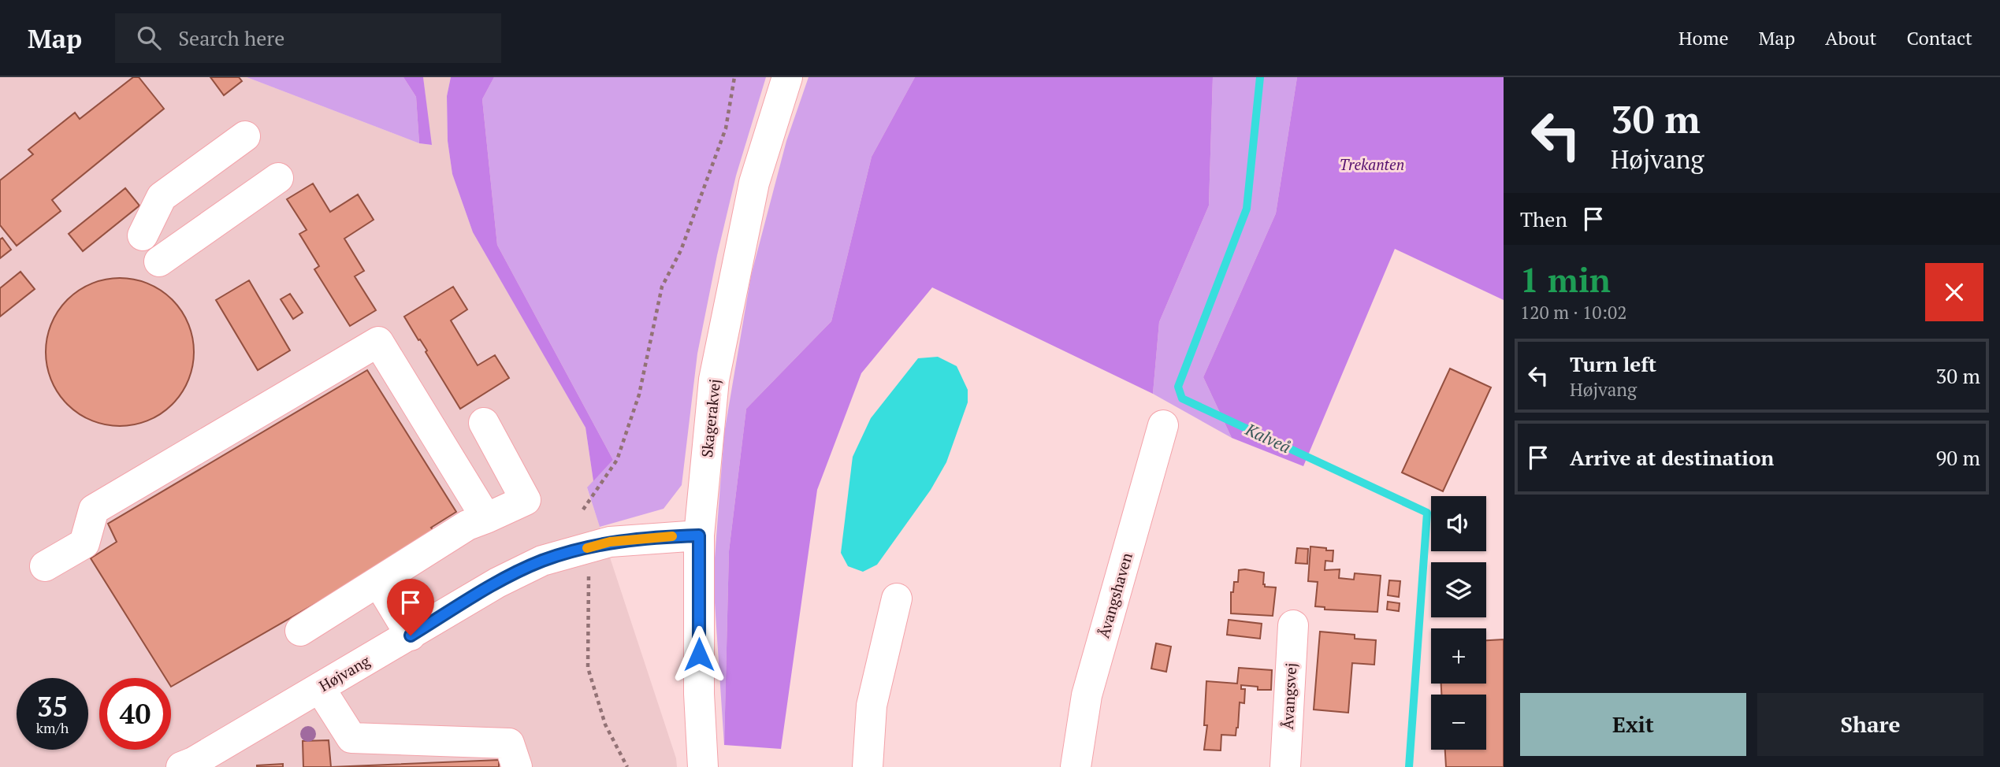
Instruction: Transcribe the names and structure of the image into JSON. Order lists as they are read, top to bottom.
{
  "streets": {
    "street": [
      "Skagerakvej",
      "Åvangshaven",
      "Højvang",
      "Åvangsvej"
    ]
  },
  "crossings": [
    ["Skagerakvej", "Højvang"]
  ],
  "water": ["Kalveå"],
  "parks": ["Trekanten"],
  "page": {
    "header": "Map",
    "search": "Search here",
    "nav": [
      "Home",
      "Map",
      "About",
      "Contact"
    ],
    "turn": ["30 m", "Højvang"],
    "then": "Then",
    "heading": ["1 min", "120 m · 10:02"],
    "list": [
      {
        "name": "Turn left",
        "note": "Højvang",
        "value": "30 m"
      },
      {
        "name": "Arrive at destination",
        "value": "90 m"
      }
    ],
    "map_buttons": ["+", "−"],
    "speed": "35 km/h",
    "limit": "40",
    "buttons": ["Exit", "Share"]
  }
}
